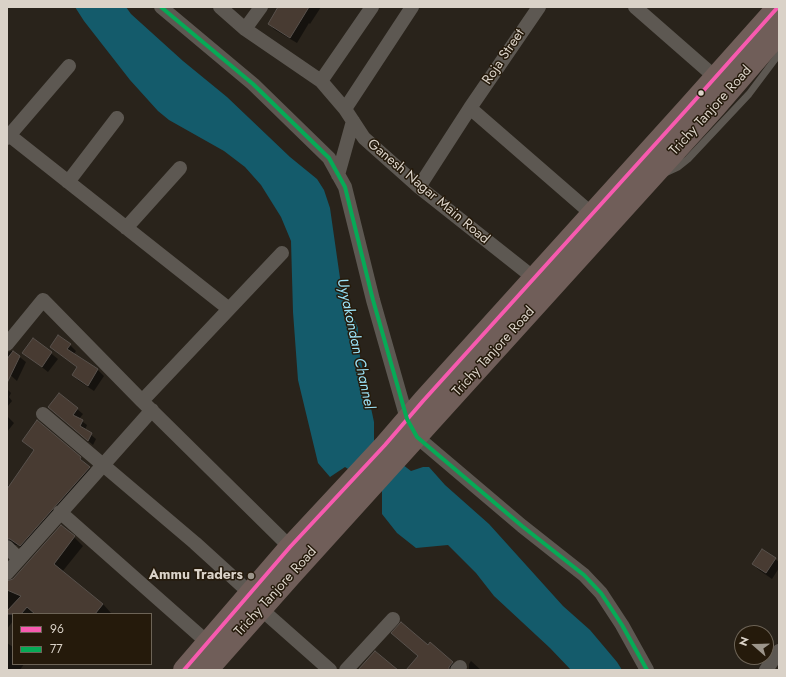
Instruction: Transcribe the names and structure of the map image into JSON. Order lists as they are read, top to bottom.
{
  "streets": {
    "highway": ["Trichy Tanjore Road"],
    "street": ["Roja Street", "Ganesh Nagar Main Road"]
  },
  "crossings": [
    ["Roja Street", "Ganesh Nagar Main Road"],
    ["Trichy Tanjore Road", "Ganesh Nagar Main Road"]
  ],
  "water": ["Uyyakondan Channel"],
  "places": ["Ammu Traders"],
  "lines": ["transit line 96", "transit line 77"],
  "legend": ["96", "77"],
  "north": "left"
}
